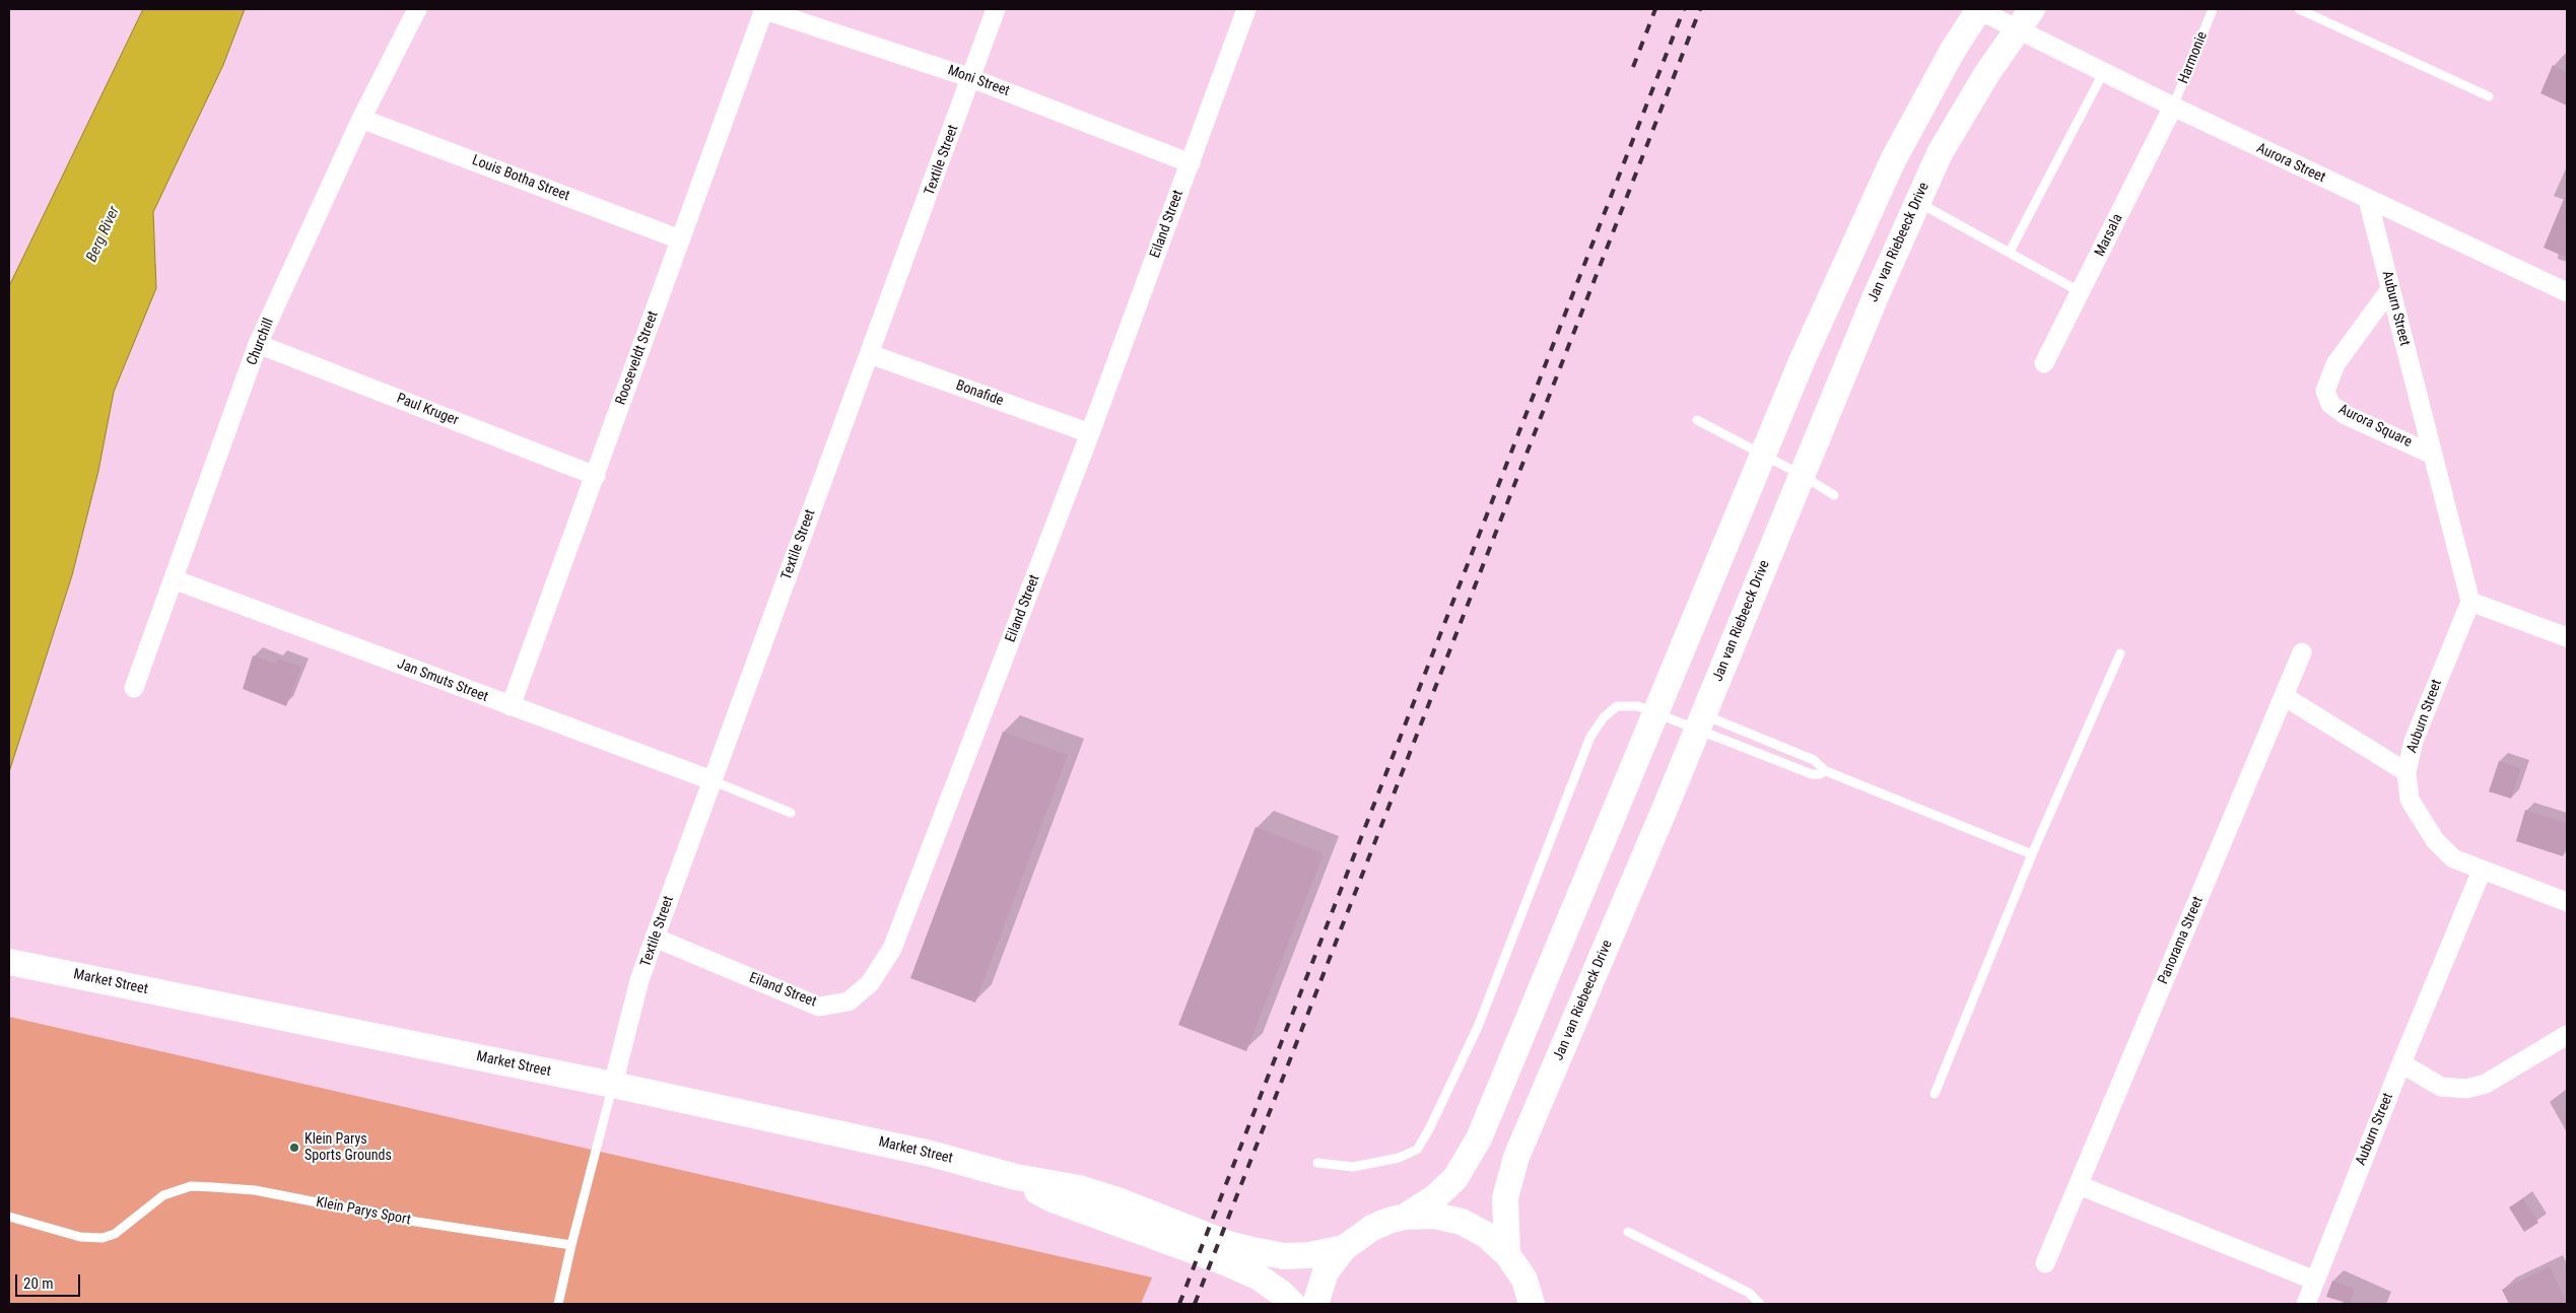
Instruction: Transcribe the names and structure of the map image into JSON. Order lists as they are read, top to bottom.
{
  "streets": {
    "main road": ["Jan van Riebeeck Drive", "Market Street"],
    "street": [
      "Moni Street",
      "Textile Street",
      "Aurora Street",
      "Louis Botha Street",
      "Eiland Street",
      "Marsala",
      "Auburn Street",
      "Churchill",
      "Rooseveldt Street",
      "Bonafide",
      "Paul Kruger",
      "Aurora Square",
      "Jan Smuts Street",
      "Panorama Street"
    ],
    "lane": ["Harmonie", "Klein Parys Sport"]
  },
  "crossings": [
    ["Harmonie", "Aurora Street"],
    ["Harmonie", "Marsala"],
    ["Moni Street", "Textile Street"],
    ["Moni Street", "Eiland Street"],
    ["Moni Street", "Rooseveldt Street"],
    ["Textile Street", "Eiland Street"],
    ["Textile Street", "Bonafide"],
    ["Textile Street", "Jan Smuts Street"],
    ["Textile Street", "Market Street"],
    ["Aurora Street", "Marsala"],
    ["Aurora Street", "Jan van Riebeeck Drive"],
    ["Aurora Street", "Auburn Street"],
    ["Louis Botha Street", "Churchill"],
    ["Louis Botha Street", "Rooseveldt Street"],
    ["Eiland Street", "Bonafide"],
    ["Auburn Street", "Aurora Square"],
    ["Churchill", "Paul Kruger"],
    ["Churchill", "Jan Smuts Street"],
    ["Rooseveldt Street", "Paul Kruger"],
    ["Rooseveldt Street", "Jan Smuts Street"]
  ],
  "water": ["Berg River"],
  "places": ["Klein Parys Sports Grounds"],
  "scale_bar": "20 m"
}
